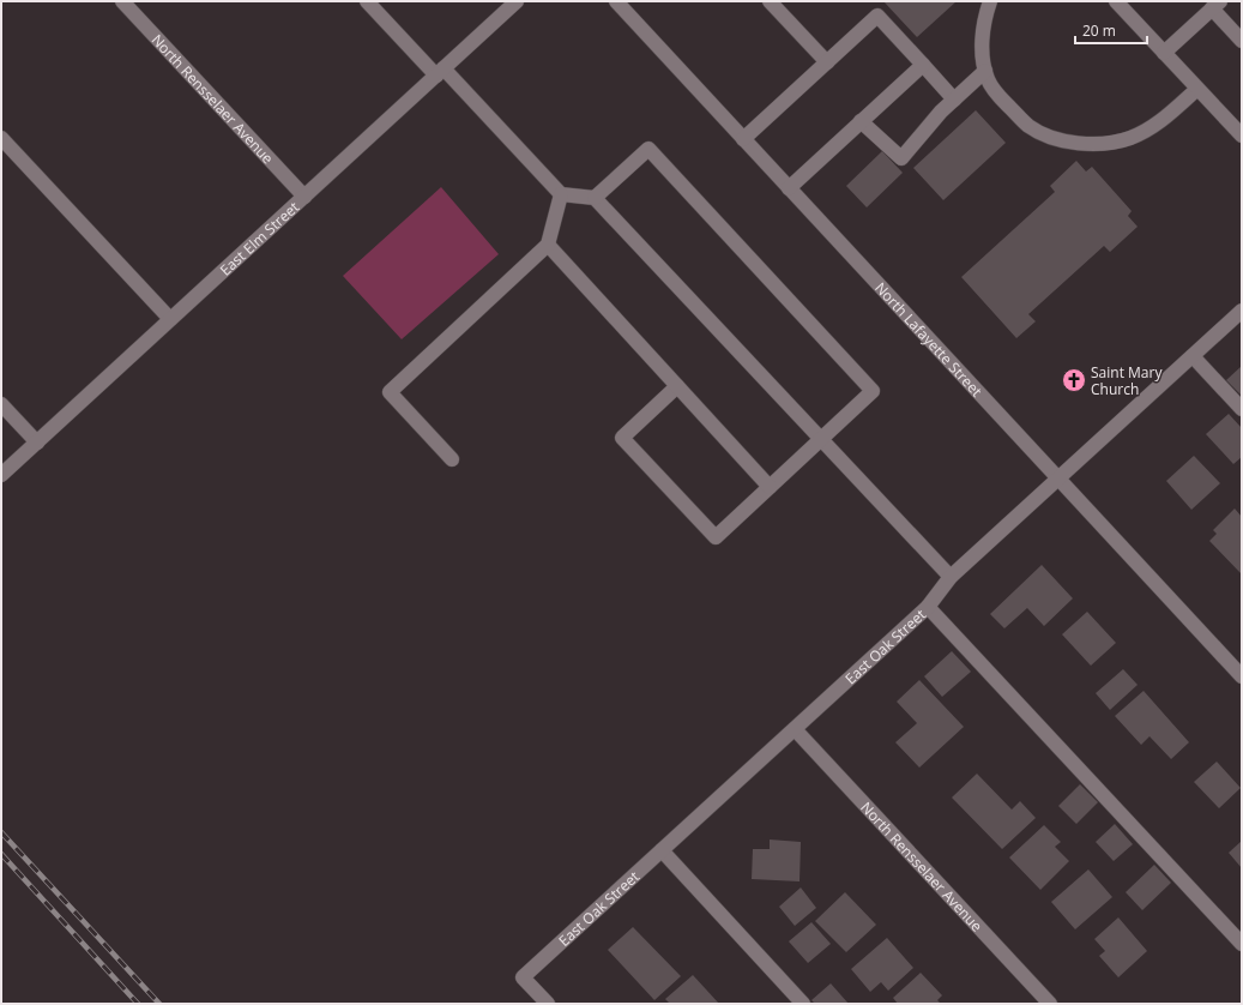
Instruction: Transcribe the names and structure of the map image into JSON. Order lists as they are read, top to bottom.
{
  "streets": {
    "street": [
      "North Rensselaer Avenue",
      "East Elm Street",
      "North Lafayette Street",
      "East Oak Street"
    ]
  },
  "crossings": [
    ["North Rensselaer Avenue", "East Elm Street"],
    ["North Rensselaer Avenue", "East Oak Street"],
    ["North Lafayette Street", "East Oak Street"]
  ],
  "places": {
    "church": ["Saint Mary Church"]
  },
  "scale_bar": "20 m"
}
